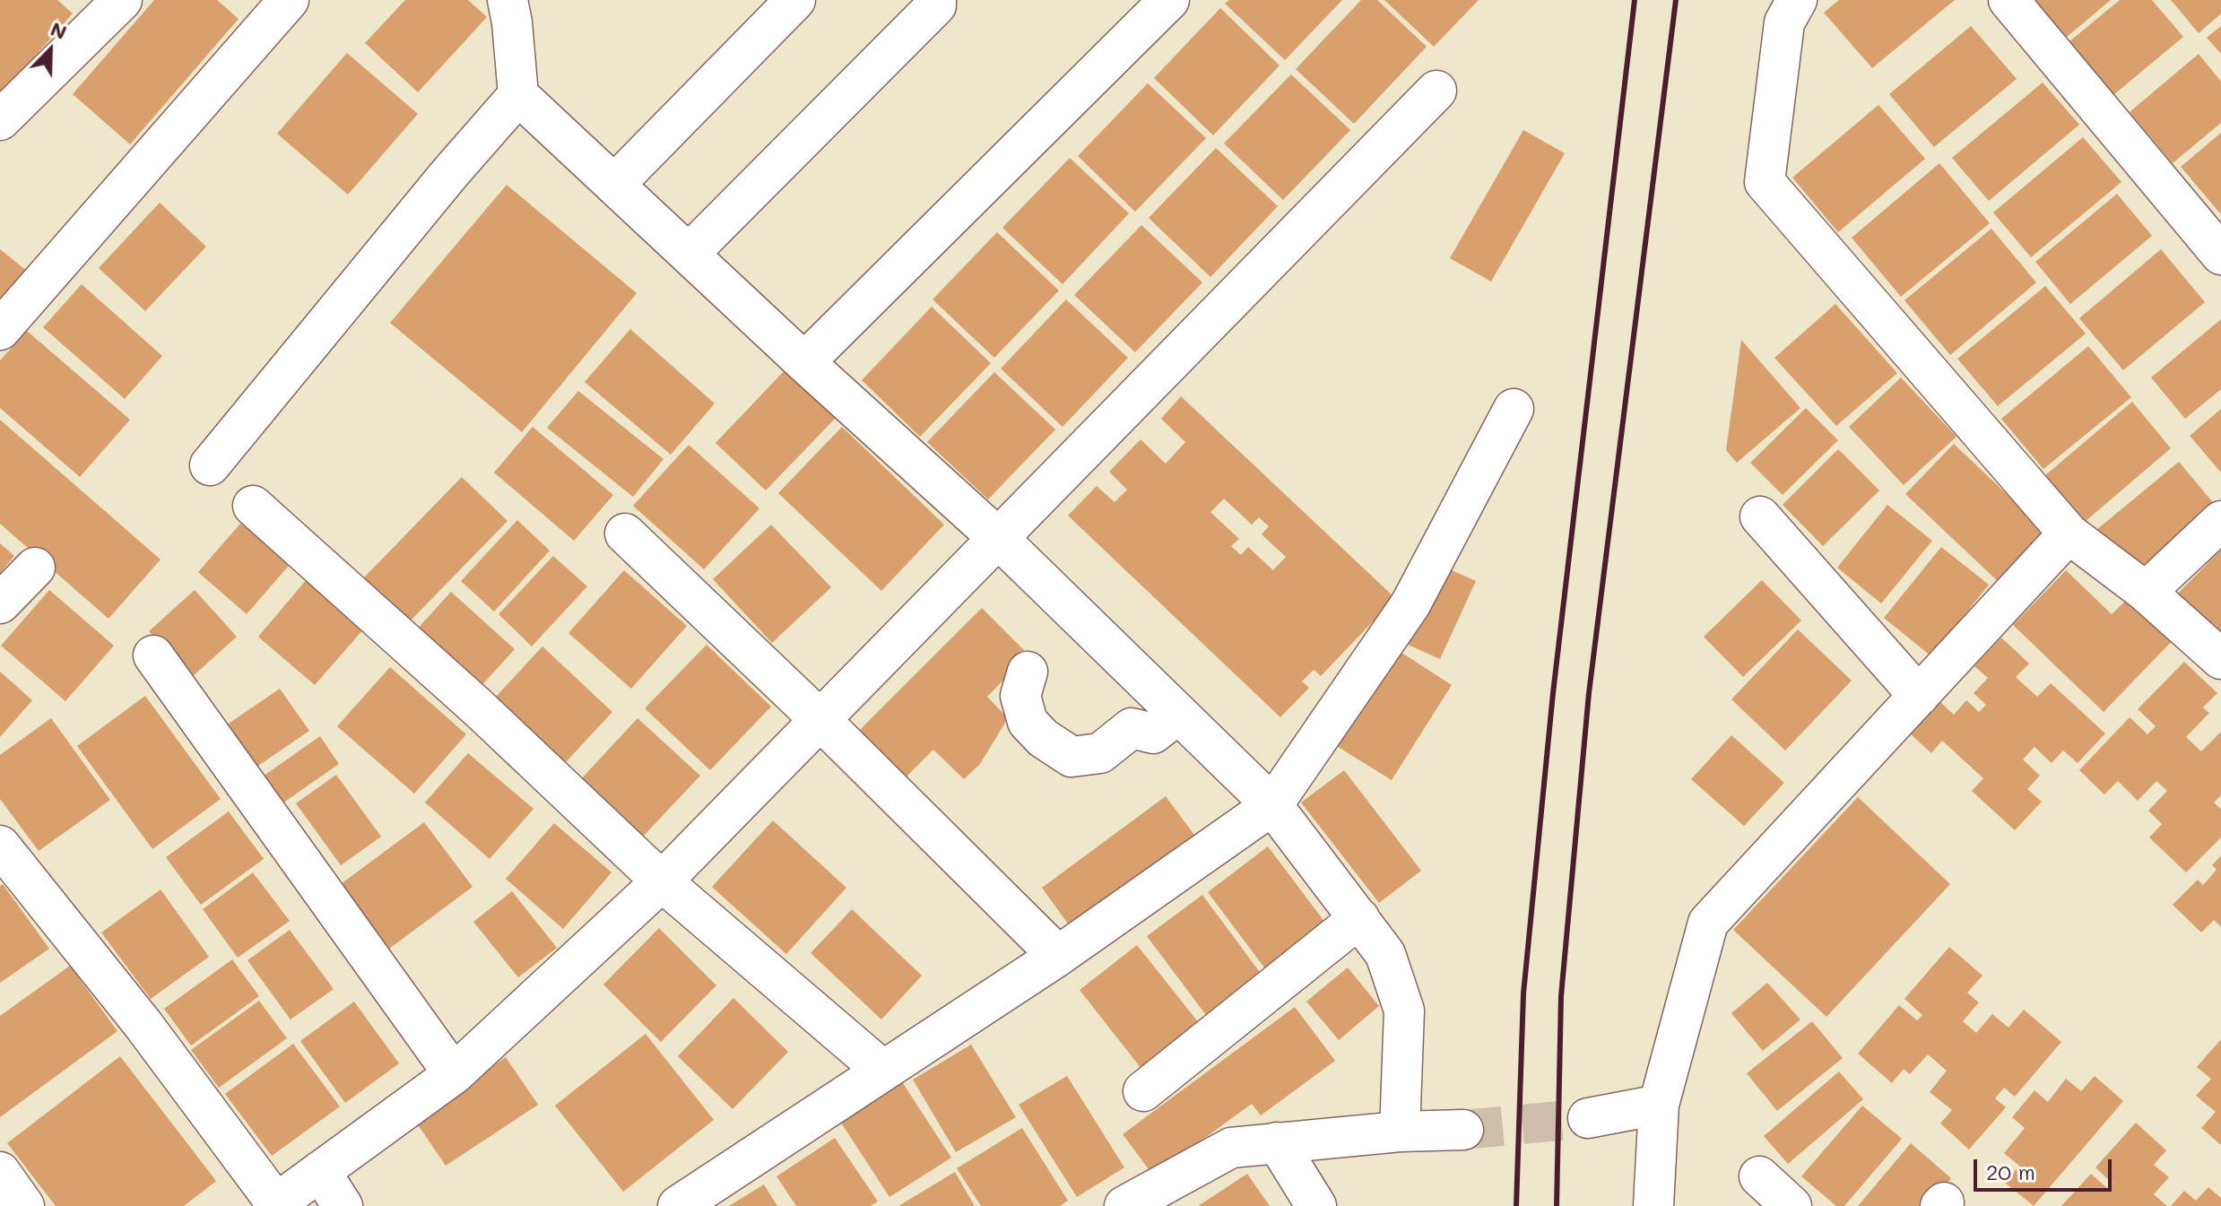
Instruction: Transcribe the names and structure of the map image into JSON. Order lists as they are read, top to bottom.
{
  "scale_bar": "20 m",
  "north": "top right"
}
